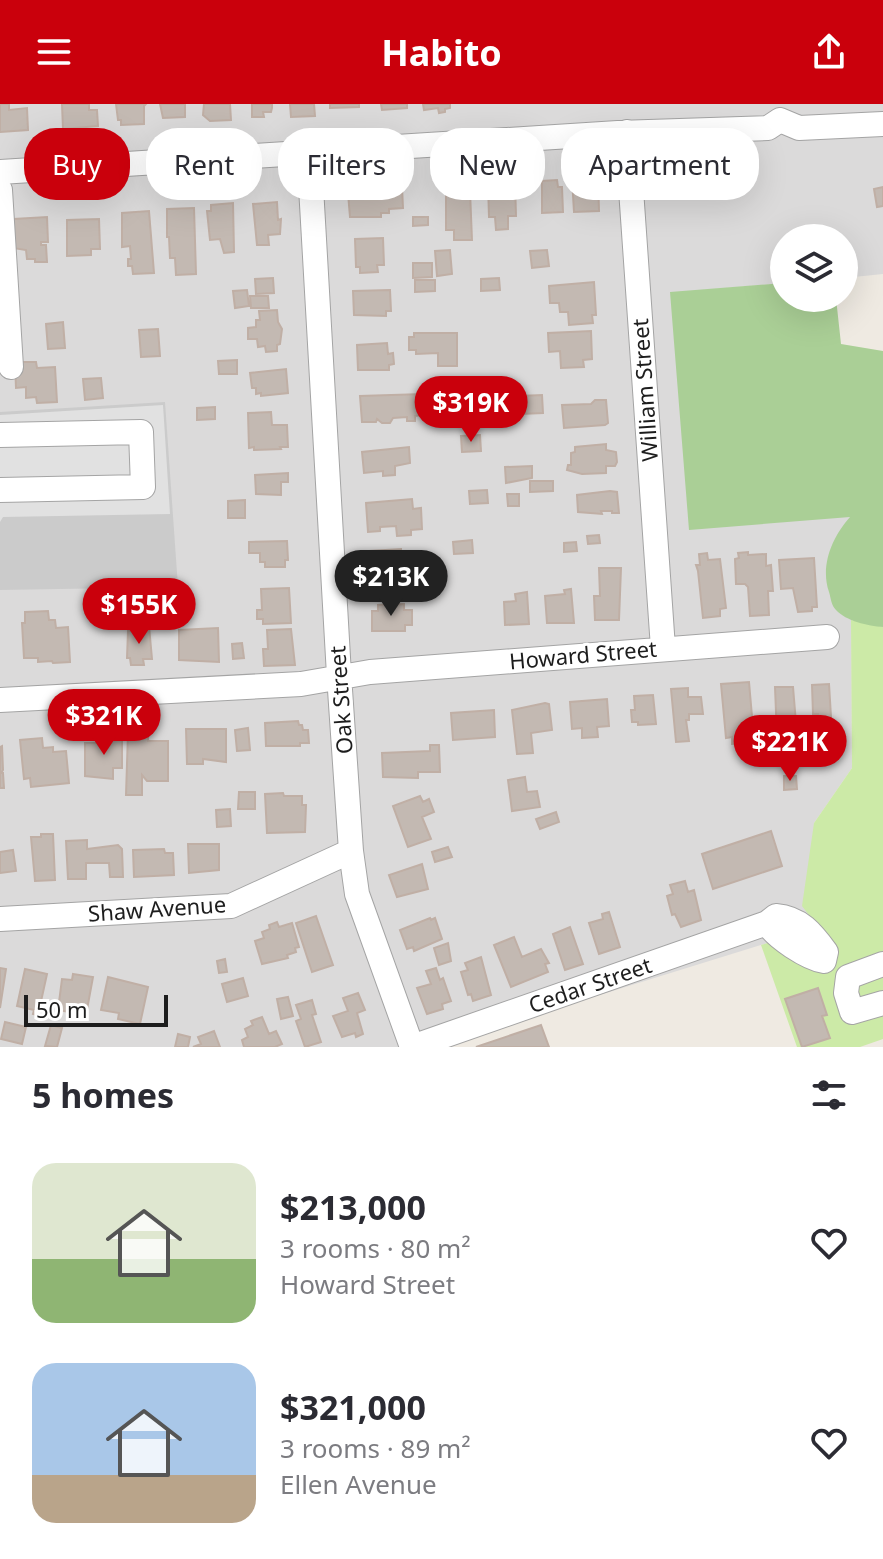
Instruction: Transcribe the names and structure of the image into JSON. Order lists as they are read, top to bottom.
{
  "streets": {
    "street": [
      "William Street",
      "Howard Street",
      "Oak Street",
      "Shaw Avenue",
      "Cedar Street"
    ]
  },
  "crossings": [
    ["William Street", "Howard Street"],
    ["Howard Street", "Oak Street"],
    ["Oak Street", "Shaw Avenue"],
    ["Oak Street", "Cedar Street"]
  ],
  "scale_bar": "50 m",
  "page": {
    "header": "Habito",
    "chip": [
      "Buy",
      "Rent",
      "Filters",
      "New",
      "Apartment"
    ],
    "price": [
      "$319K",
      "$213K",
      "$155K",
      "$321K",
      "$221K"
    ],
    "scale": "50 m",
    "heading": "5 homes",
    "list": [
      {
        "name": "$213,000",
        "note": "3 rooms · 80 m² · Howard Street"
      },
      {
        "name": "$321,000",
        "note": "3 rooms · 89 m² · Ellen Avenue"
      }
    ]
  }
}
